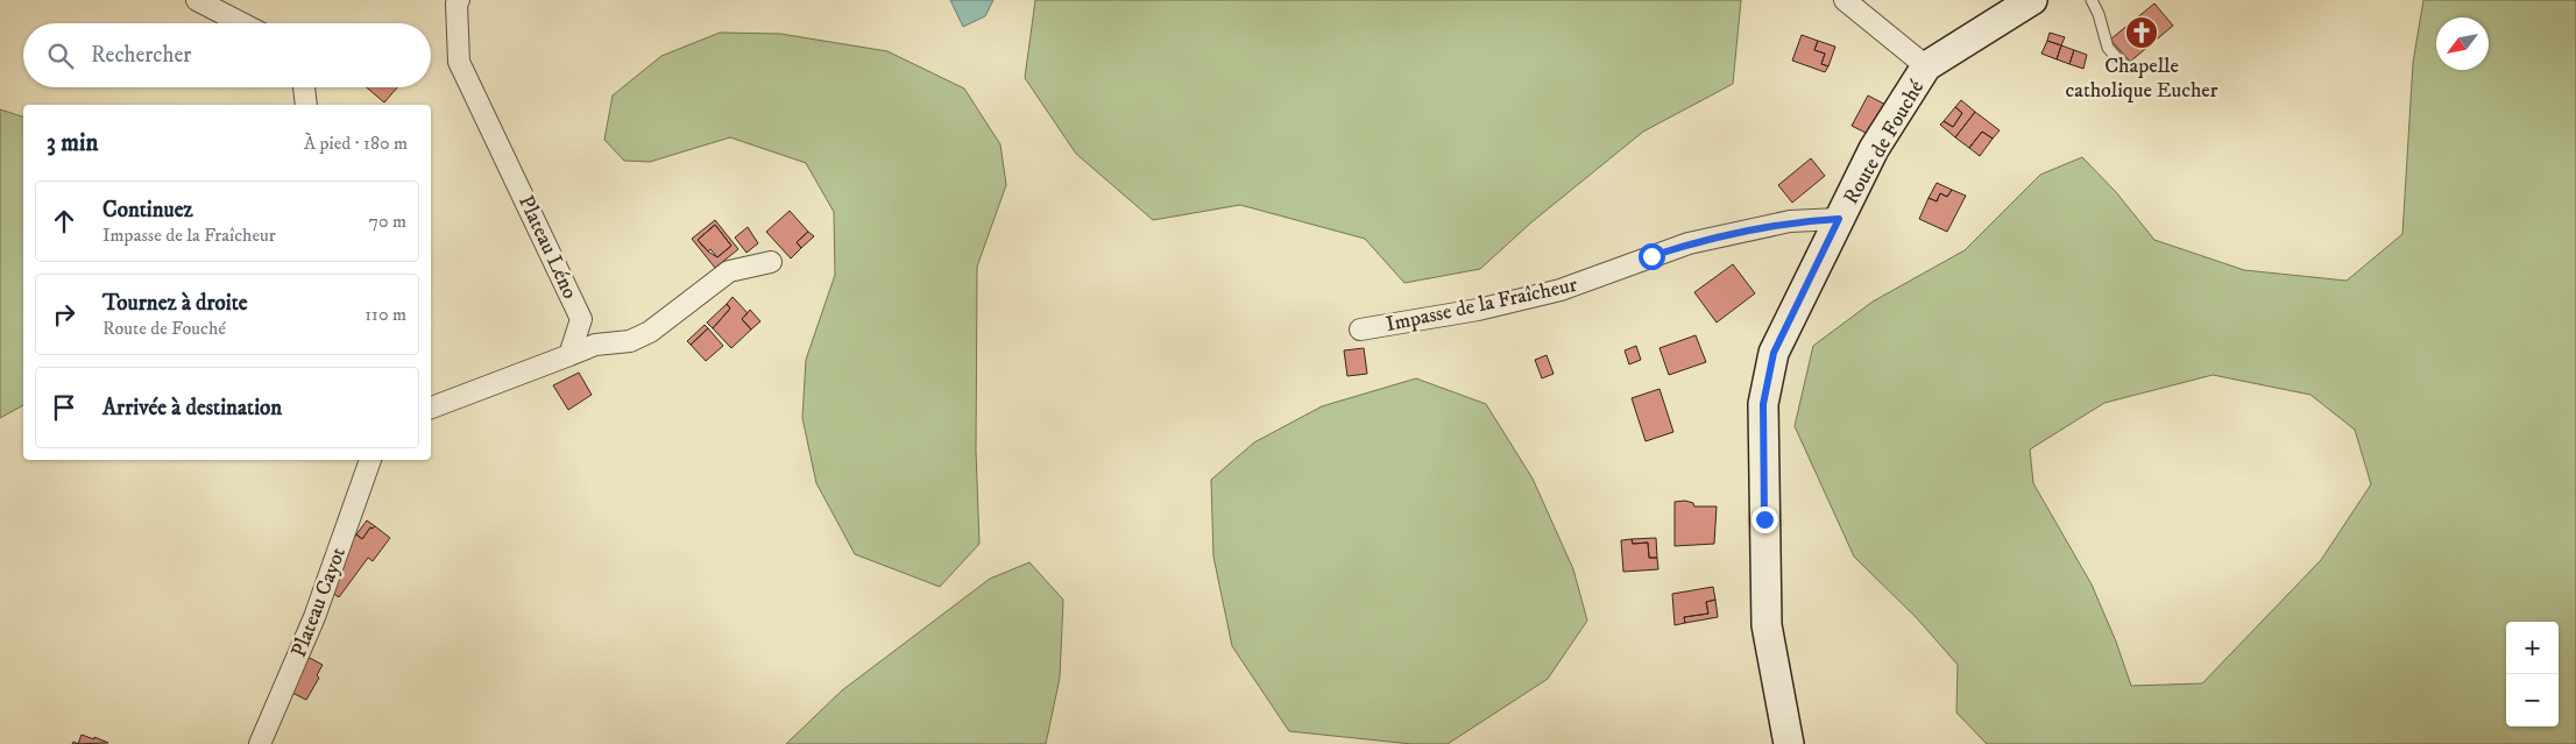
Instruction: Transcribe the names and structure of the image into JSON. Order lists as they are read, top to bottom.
{
  "streets": {
    "main road": ["Route de Fouché"],
    "street": ["Plateau Léno", "Impasse de la Fraîcheur", "Plateau Cayot"]
  },
  "crossings": [
    ["Route de Fouché", "Impasse de la Fraîcheur"]
  ],
  "places": {
    "church": ["Chapelle catholique Eucher"]
  },
  "north": "bottom left",
  "page": {
    "search": "Rechercher",
    "heading": ["3 min", "À pied · 180 m"],
    "list": [
      ["Continuez", "Impasse de la Fraîcheur", "70 m"],
      ["Tournez à droite", "Route de Fouché", "110 m"],
      "Arrivée à destination"
    ],
    "map_buttons": ["+", "−"]
  }
}
